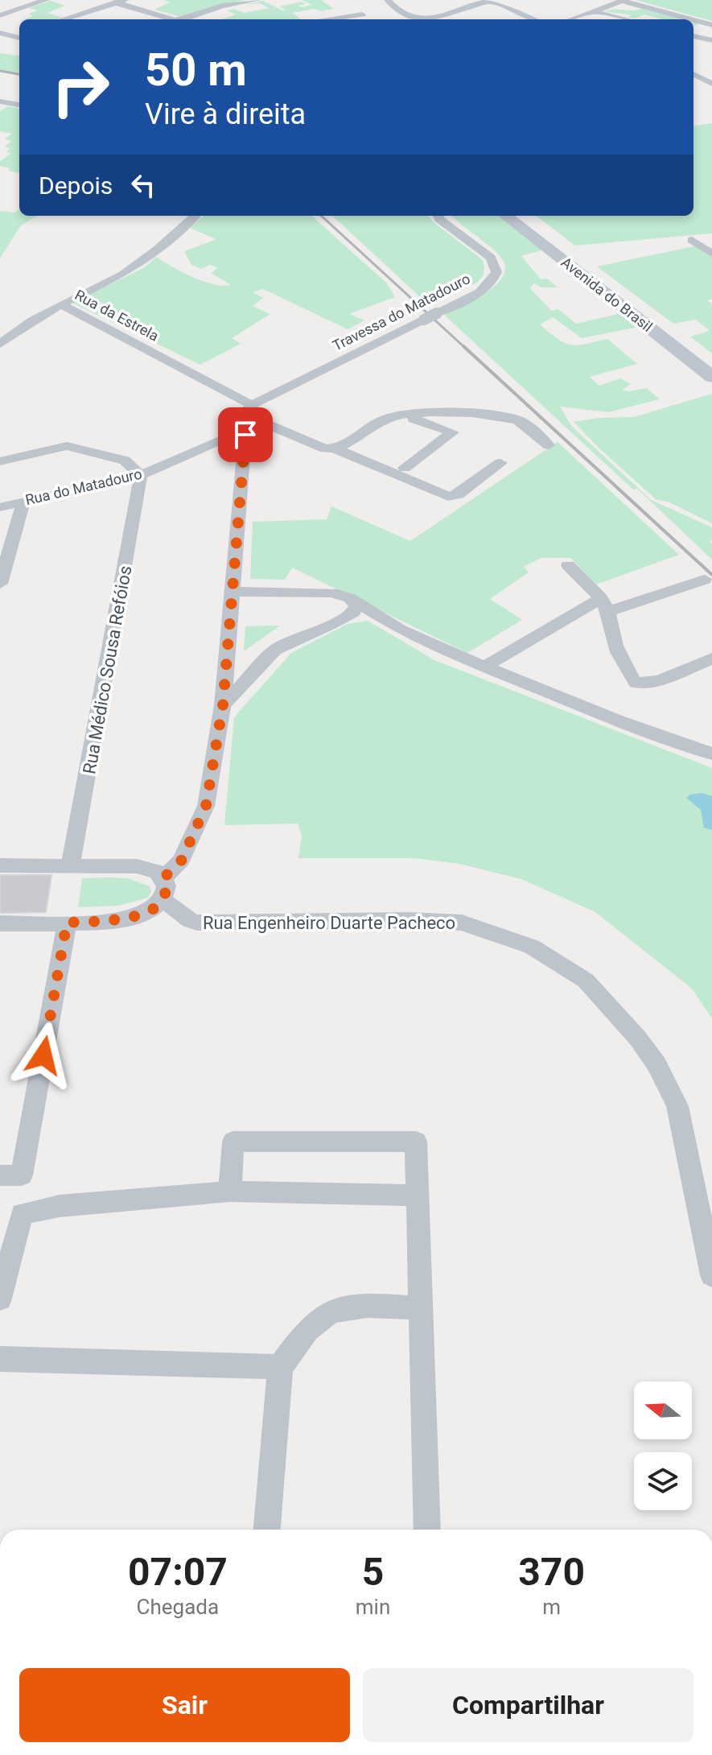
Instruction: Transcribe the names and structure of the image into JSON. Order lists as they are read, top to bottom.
{
  "streets": {
    "main road": ["Avenida do Brasil"],
    "street": [
      "Travessa do Matadouro",
      "Rua da Estrela",
      "Rua do Matadouro",
      "Rua Médico Sousa Refóios",
      "Rua Engenheiro Duarte Pacheco"
    ]
  },
  "crossings": [
    ["Travessa do Matadouro", "Rua da Estrela"],
    ["Travessa do Matadouro", "Rua do Matadouro"],
    ["Rua do Matadouro", "Rua Médico Sousa Refóios"],
    ["Rua Médico Sousa Refóios", "Rua Engenheiro Duarte Pacheco"]
  ],
  "north": "left",
  "page": {
    "turn": ["50 m", "Vire à direita"],
    "then": "Depois",
    "eta": [
      "07:07",
      "Chegada",
      "5",
      "min",
      "370",
      "m"
    ],
    "buttons": ["Sair", "Compartilhar"]
  }
}
